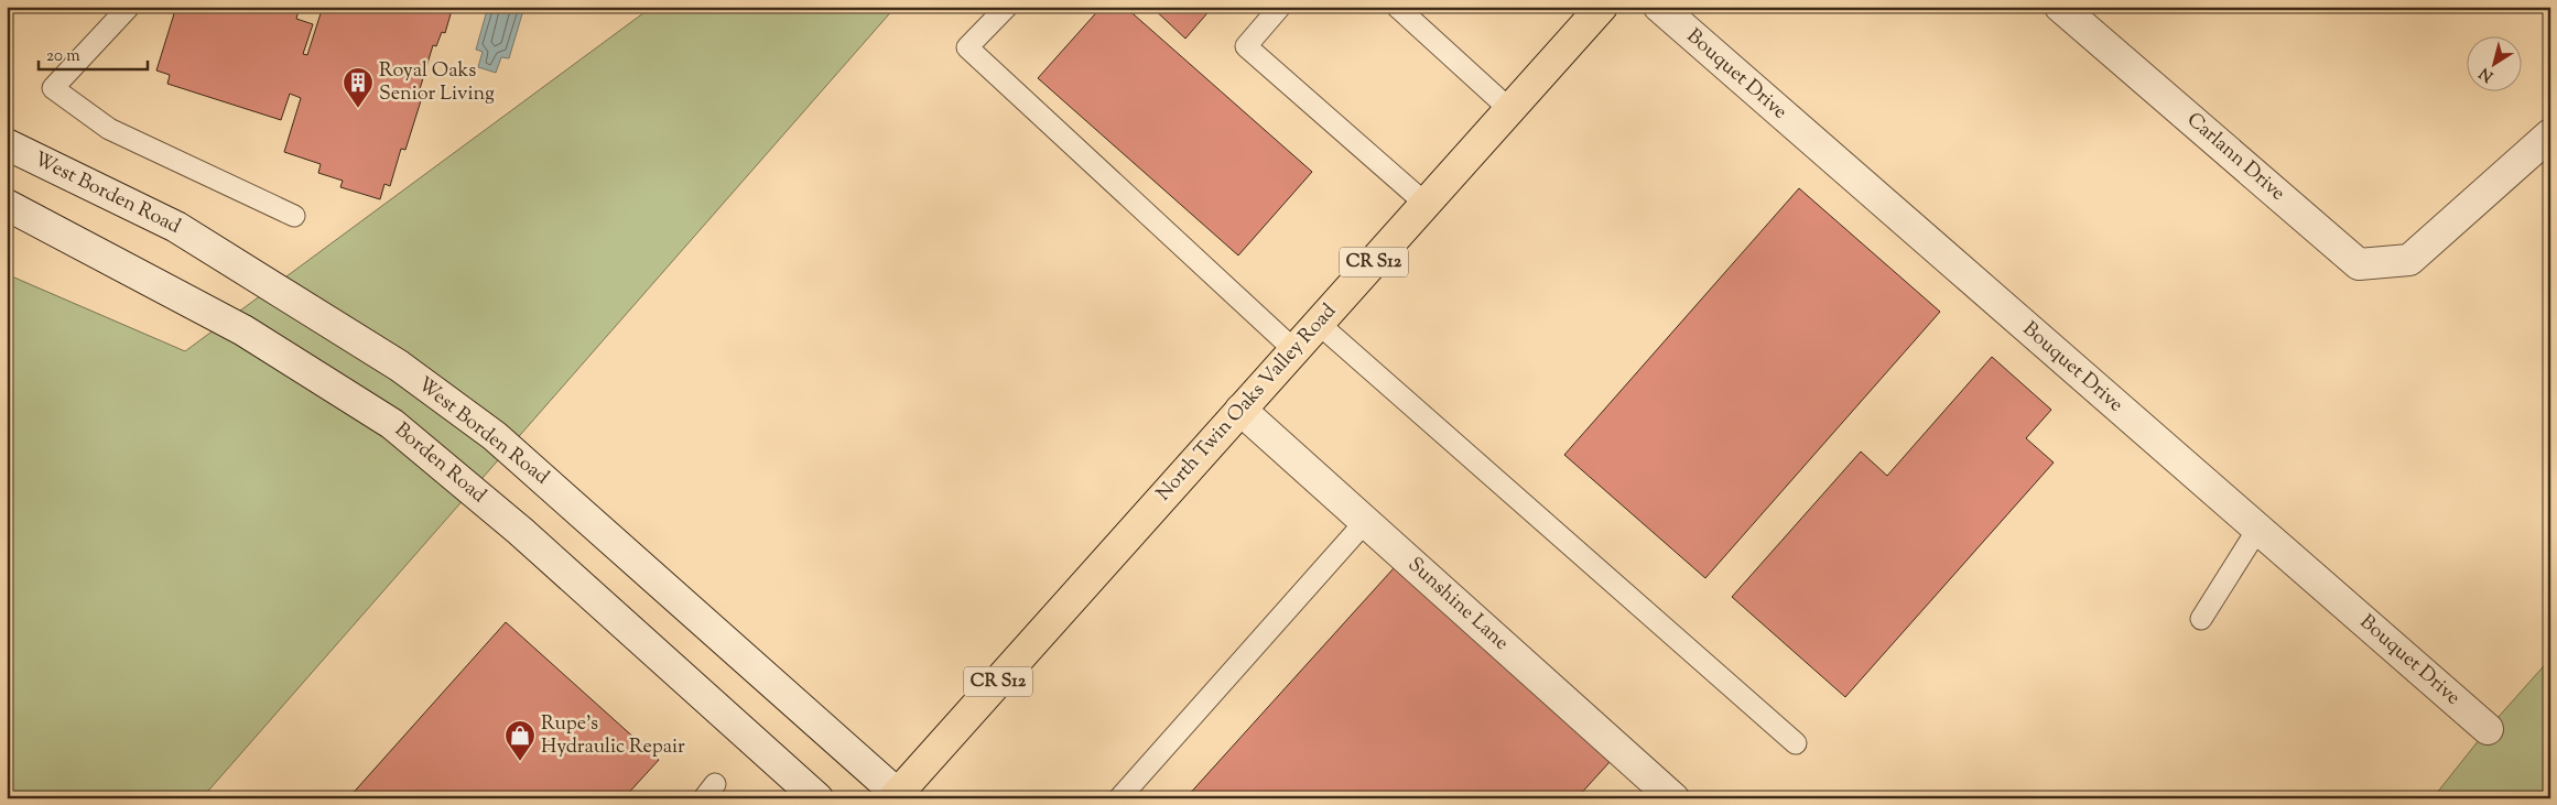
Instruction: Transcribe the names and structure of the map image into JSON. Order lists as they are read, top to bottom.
{
  "streets": {
    "main road": ["CR S12", "North Twin Oaks Valley Road"],
    "street": [
      "Bouquet Drive",
      "Carlann Drive",
      "West Borden Road",
      "Borden Road",
      "Sunshine Lane"
    ]
  },
  "crossings": [
    ["West Borden Road", "North Twin Oaks Valley Road"],
    ["North Twin Oaks Valley Road", "Sunshine Lane"]
  ],
  "places": {
    "building": ["Royal Oaks Senior Living"],
    "shop": ["Rupe’s Hydraulic Repair"]
  },
  "scale_bar": "20 m",
  "north": "bottom left"
}
